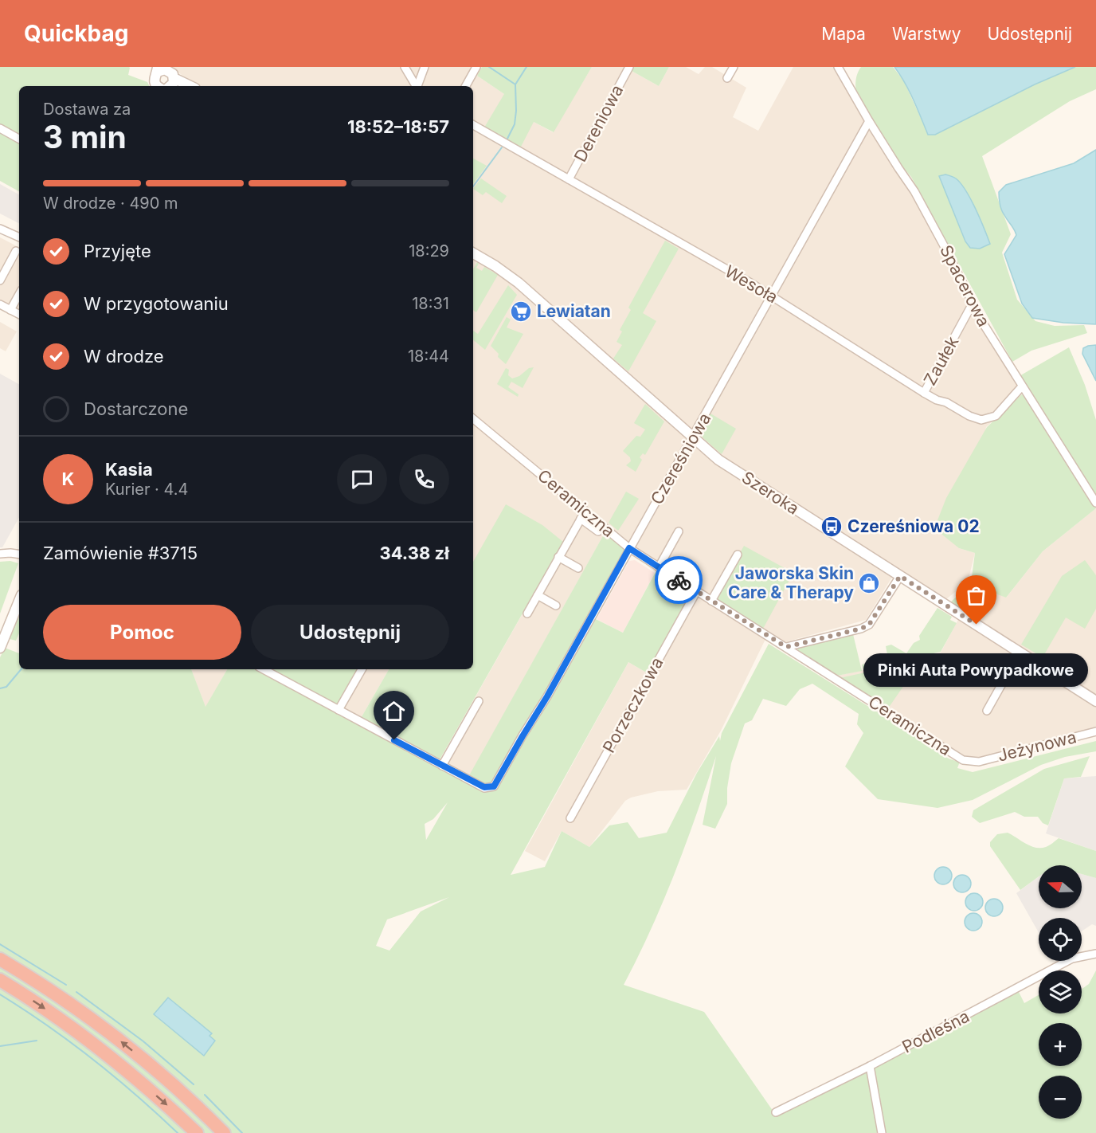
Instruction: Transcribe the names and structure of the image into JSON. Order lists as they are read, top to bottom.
{
  "streets": {
    "street": [
      "Dereniowa",
      "Wesoła",
      "Spacerowa",
      "Zaułek",
      "Czereśniowa",
      "Szeroka",
      "Ceramiczna",
      "Porzeczkowa",
      "Jeżynowa",
      "Podleśna"
    ]
  },
  "crossings": [
    ["Dereniowa", "Wesoła"],
    ["Wesoła", "Spacerowa"],
    ["Wesoła", "Zaułek"],
    ["Wesoła", "Czereśniowa"],
    ["Spacerowa", "Zaułek"],
    ["Spacerowa", "Czereśniowa"],
    ["Czereśniowa", "Szeroka"],
    ["Czereśniowa", "Ceramiczna"],
    ["Ceramiczna", "Porzeczkowa"],
    ["Ceramiczna", "Jeżynowa"]
  ],
  "places": {
    "supermarket": ["Lewiatan"],
    "bus stop": ["Czereśniowa 02"],
    "shop": ["Jaworska Skin Care & Therapy"],
    "other": ["Pinki Auta Powypadkowe"]
  },
  "north": "left",
  "page": {
    "header": "Quickbag",
    "nav": ["Mapa", "Warstwy", "Udostępnij"],
    "heading": ["3 min", "Dostawa za", "18:52–18:57"],
    "panel": [
      "Kasia",
      "Kurier · 4.4",
      "Zamówienie #3715",
      "34.38 zł"
    ],
    "bar": "W drodze · 490 m",
    "list": [
      ["Przyjęte", "18:29"],
      ["W przygotowaniu", "18:31"],
      ["W drodze", "18:44"],
      "Dostarczone"
    ],
    "round": "K",
    "buttons": ["Pomoc", "Udostępnij"],
    "bubble": "Pinki Auta Powypadkowe",
    "map_buttons": ["+", "−"]
  }
}
